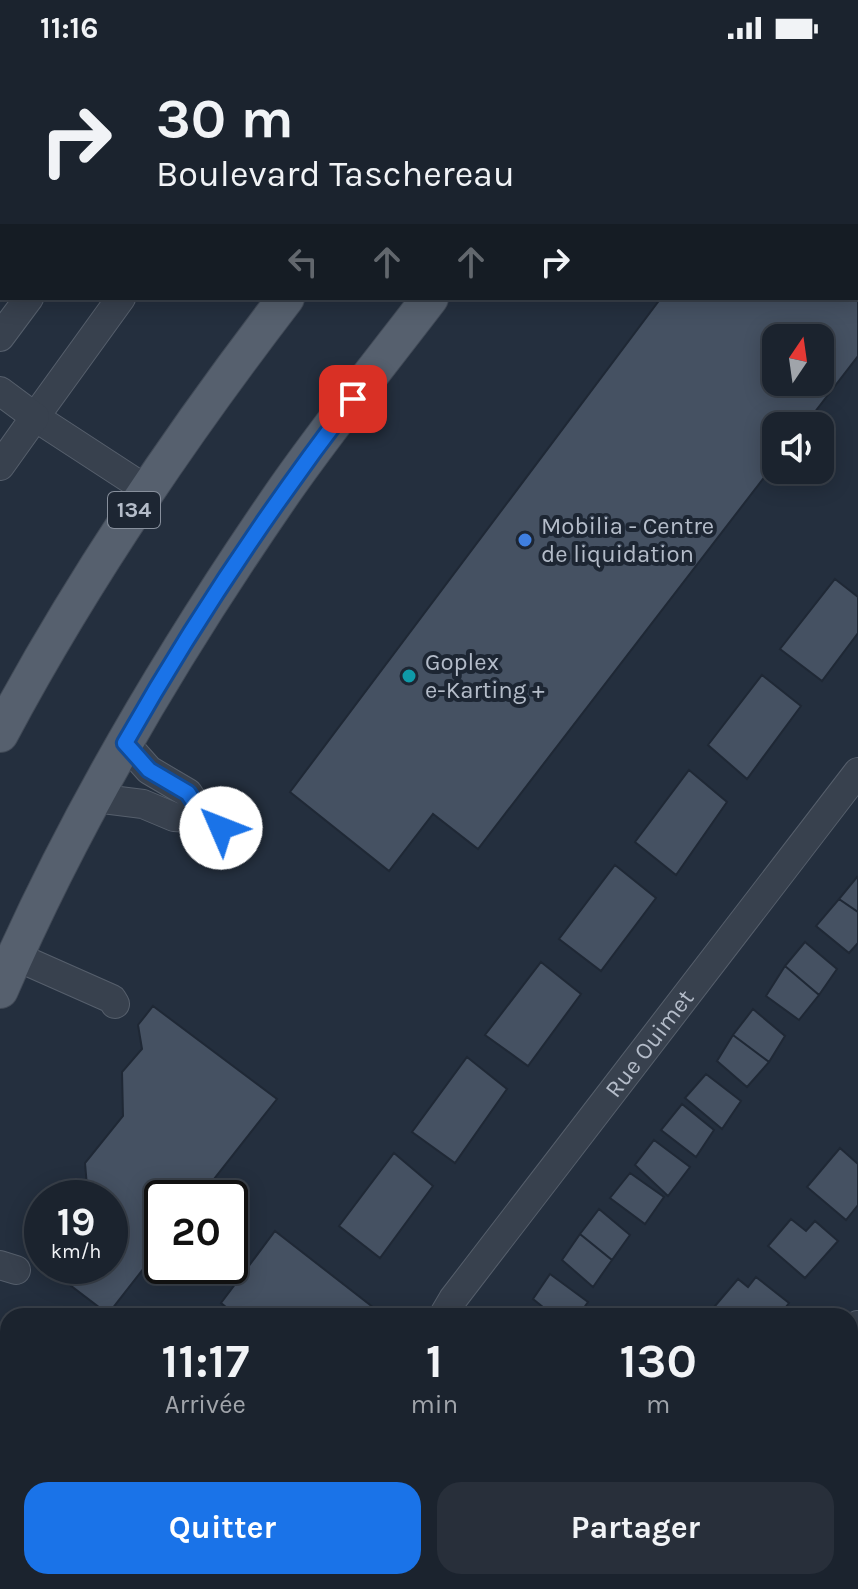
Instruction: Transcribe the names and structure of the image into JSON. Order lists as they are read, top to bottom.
{
  "streets": {
    "main road": ["134"],
    "street": ["Rue Ouimet"]
  },
  "places": ["Mobilia - Centre de liquidation", "Goplex e-Karting +"],
  "north": "top",
  "page": {
    "status": "11:16",
    "turn": ["30 m", "Boulevard Taschereau"],
    "speed": "19 km/h",
    "limit": "20",
    "eta": [
      "11:17",
      "Arrivée",
      "1",
      "min",
      "130",
      "m"
    ],
    "buttons": ["Quitter", "Partager"]
  }
}
